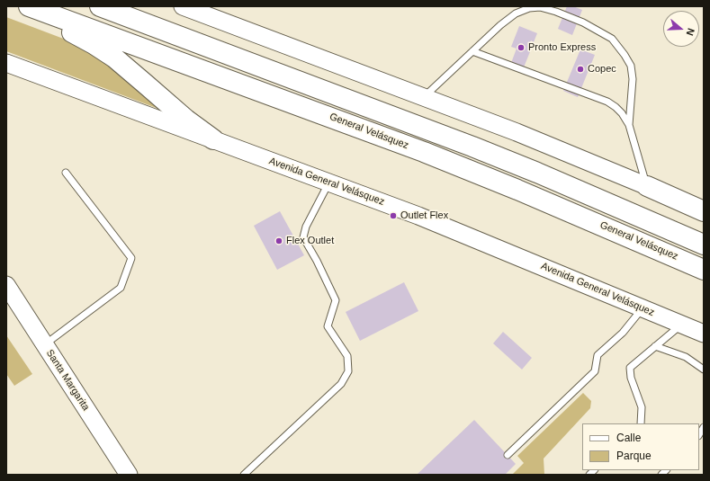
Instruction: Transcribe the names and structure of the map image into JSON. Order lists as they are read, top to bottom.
{
  "streets": {
    "highway": ["General Velásquez"],
    "street": ["Avenida General Velásquez", "Santa Margarita"]
  },
  "places": [
    "Pronto Express",
    "Copec",
    "Outlet Flex",
    "Flex Outlet"
  ],
  "legend": ["Calle", "Parque"],
  "north": "right"
}
